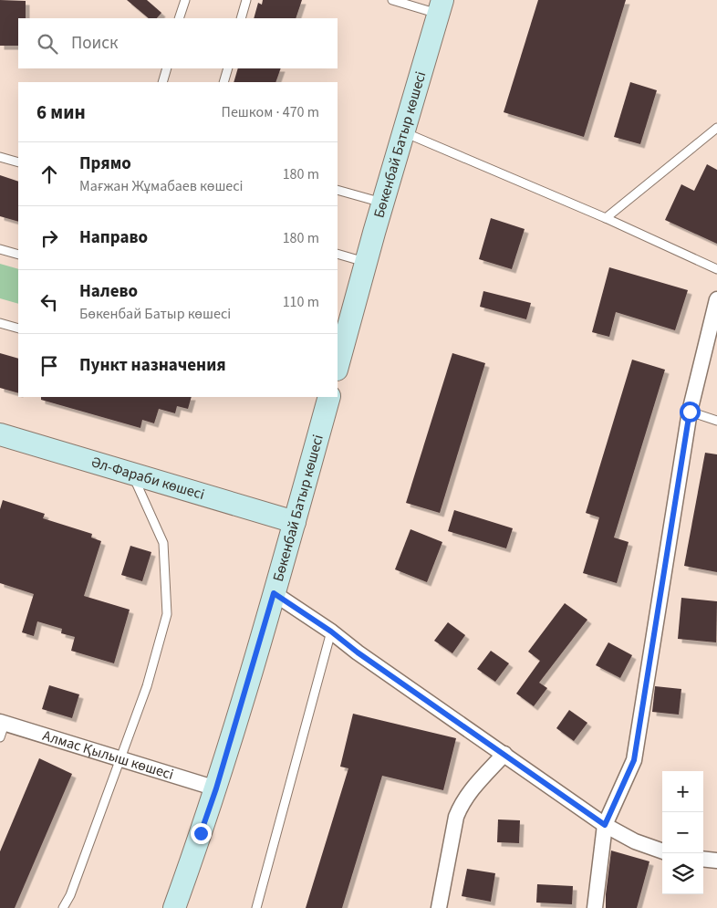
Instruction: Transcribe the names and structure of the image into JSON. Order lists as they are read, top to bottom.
{
  "streets": {
    "main road": ["Бөкенбай Батыр көшесі", "Әл-Фараби көшесі"],
    "street": ["Алмас Қылыш көшесі"]
  },
  "crossings": [
    ["Бөкенбай Батыр көшесі", "Әл-Фараби көшесі"],
    ["Бөкенбай Батыр көшесі", "Алмас Қылыш көшесі"]
  ],
  "page": {
    "search": "Поиск",
    "heading": ["6 мин", "Пешком · 470 m"],
    "list": [
      ["Прямо", "Мағжан Жұмабаев көшесі", "180 m"],
      ["Направо", "180 m"],
      ["Налево", "Бөкенбай Батыр көшесі", "110 m"],
      "Пункт назначения"
    ],
    "map_buttons": ["+", "−"]
  }
}
